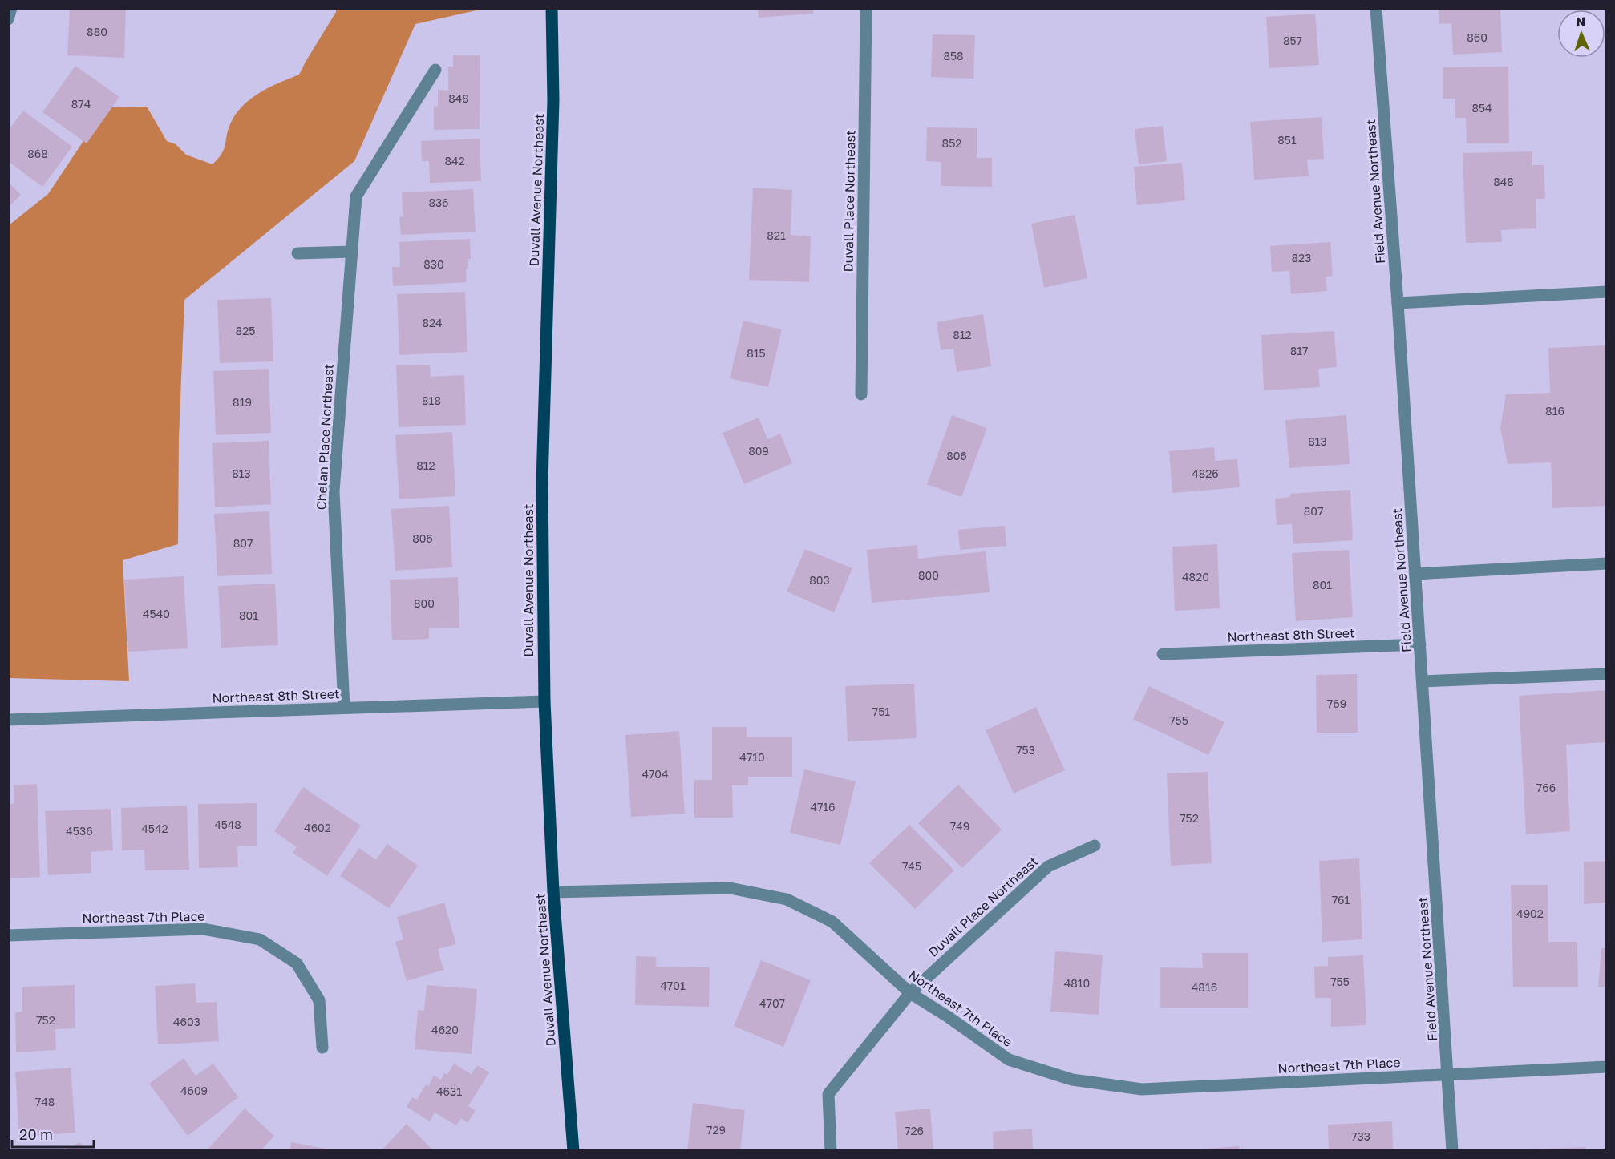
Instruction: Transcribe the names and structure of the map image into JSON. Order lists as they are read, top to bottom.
{
  "streets": {
    "main road": ["Duvall Avenue Northeast"],
    "street": [
      "Field Avenue Northeast",
      "Duvall Place Northeast",
      "Chelan Place Northeast",
      "Northeast 8th Street",
      "Northeast 7th Place"
    ]
  },
  "crossings": [
    ["Duvall Avenue Northeast", "Northeast 8th Street"],
    ["Duvall Avenue Northeast", "Northeast 7th Place"],
    ["Field Avenue Northeast", "Northeast 8th Street"],
    ["Field Avenue Northeast", "Northeast 7th Place"],
    ["Duvall Place Northeast", "Northeast 7th Place"],
    ["Chelan Place Northeast", "Northeast 8th Street"]
  ],
  "house_numbers": [
    "880",
    "860",
    "857",
    "858",
    "848",
    "874",
    "854",
    "851",
    "852",
    "868",
    "842",
    "848",
    "836",
    "821",
    "823",
    "830",
    "824",
    "825",
    "812",
    "817",
    "815",
    "818",
    "819",
    "816",
    "813",
    "809",
    "806",
    "812",
    "813",
    "4826",
    "807",
    "806",
    "807",
    "800",
    "4820",
    "803",
    "801",
    "800",
    "4540",
    "801",
    "769",
    "751",
    "755",
    "753",
    "4710",
    "4704",
    "766",
    "4716",
    "752",
    "4548",
    "749",
    "4602",
    "4542",
    "4536",
    "745",
    "761",
    "4902",
    "755",
    "4810",
    "4701",
    "4816",
    "4707",
    "752",
    "4603",
    "4620",
    "4609",
    "4631",
    "748",
    "729",
    "726",
    "733"
  ],
  "scale_bar": "20 m",
  "north": "top"
}
